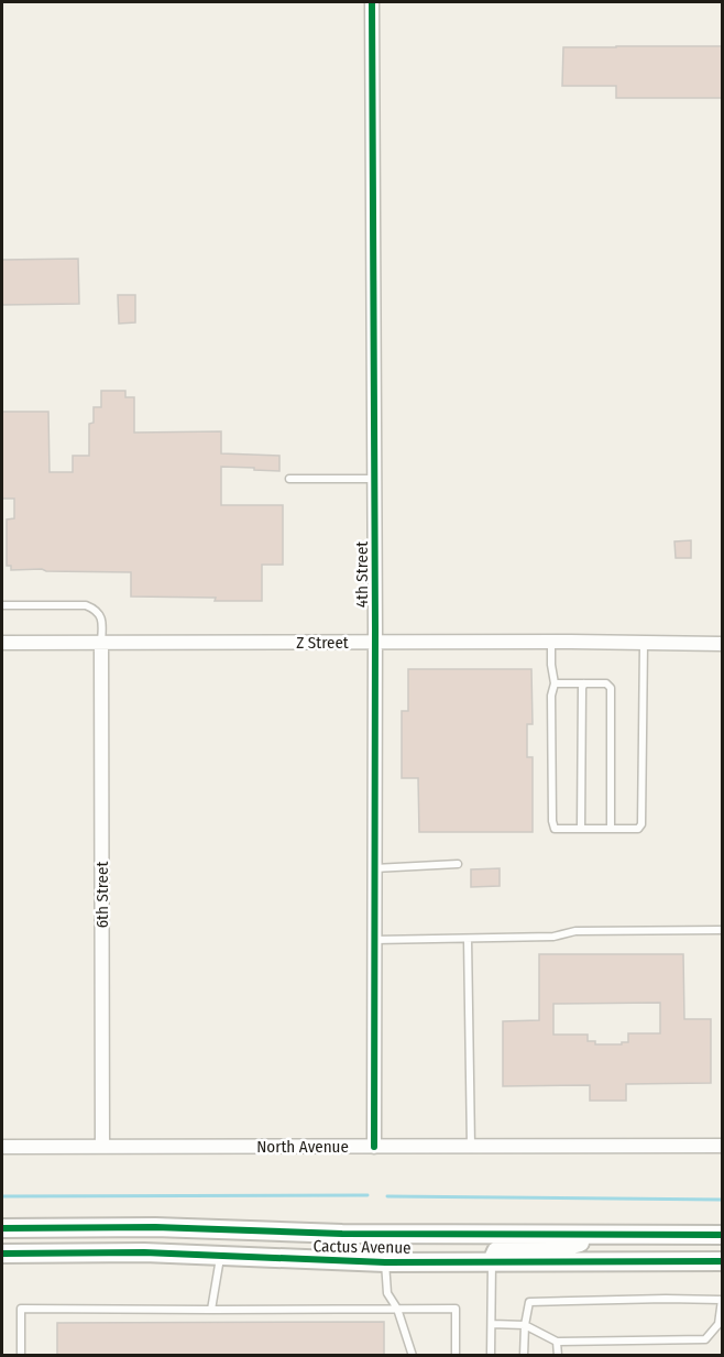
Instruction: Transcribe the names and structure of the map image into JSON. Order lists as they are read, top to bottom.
{
  "streets": {
    "main road": ["Cactus Avenue"],
    "street": [
      "4th Street",
      "Z Street",
      "6th Street",
      "North Avenue"
    ]
  },
  "crossings": [
    ["4th Street", "Z Street"],
    ["4th Street", "North Avenue"],
    ["Z Street", "6th Street"],
    ["6th Street", "North Avenue"]
  ]
}
